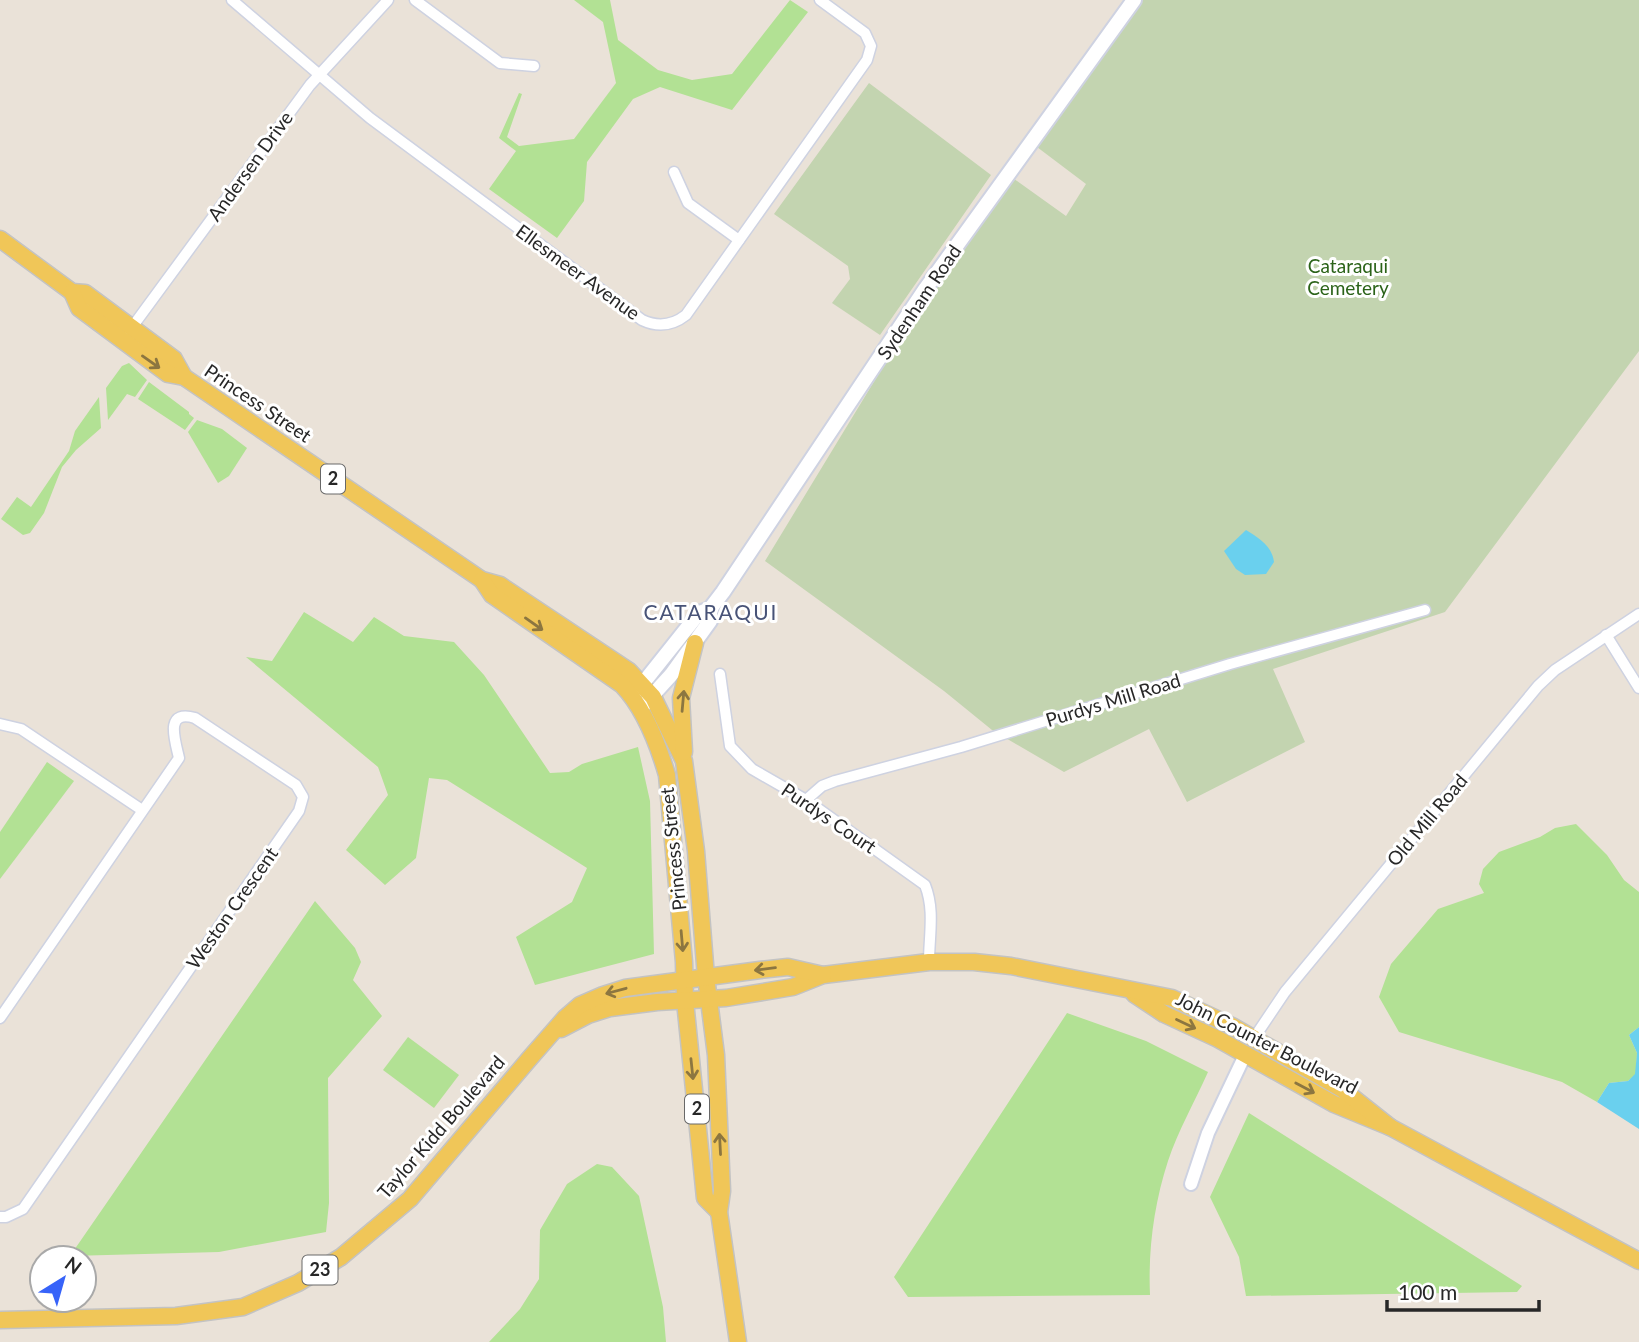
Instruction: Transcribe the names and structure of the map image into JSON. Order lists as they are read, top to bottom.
{
  "streets": {
    "main road": [
      "Sydenham Road",
      "Princess Street",
      "2",
      "John Counter Boulevard",
      "Taylor Kidd Boulevard",
      "23"
    ],
    "street": [
      "Andersen Drive",
      "Ellesmeer Avenue",
      "Purdys Mill Road",
      "Purdys Court",
      "Old Mill Road",
      "Weston Crescent"
    ]
  },
  "crossings": [
    ["Andersen Drive", "Ellesmeer Avenue"],
    ["Andersen Drive", "Princess Street"],
    ["Sydenham Road", "Princess Street"],
    ["Princess Street", "John Counter Boulevard"],
    ["Princess Street", "Taylor Kidd Boulevard"],
    ["Purdys Mill Road", "Purdys Court"],
    ["Purdys Court", "John Counter Boulevard"],
    ["Old Mill Road", "John Counter Boulevard"],
    ["John Counter Boulevard", "Taylor Kidd Boulevard"]
  ],
  "districts": ["CATARAQUI"],
  "parks": ["Cataraqui Cemetery"],
  "scale_bar": "100 m",
  "north": "top right"
}
